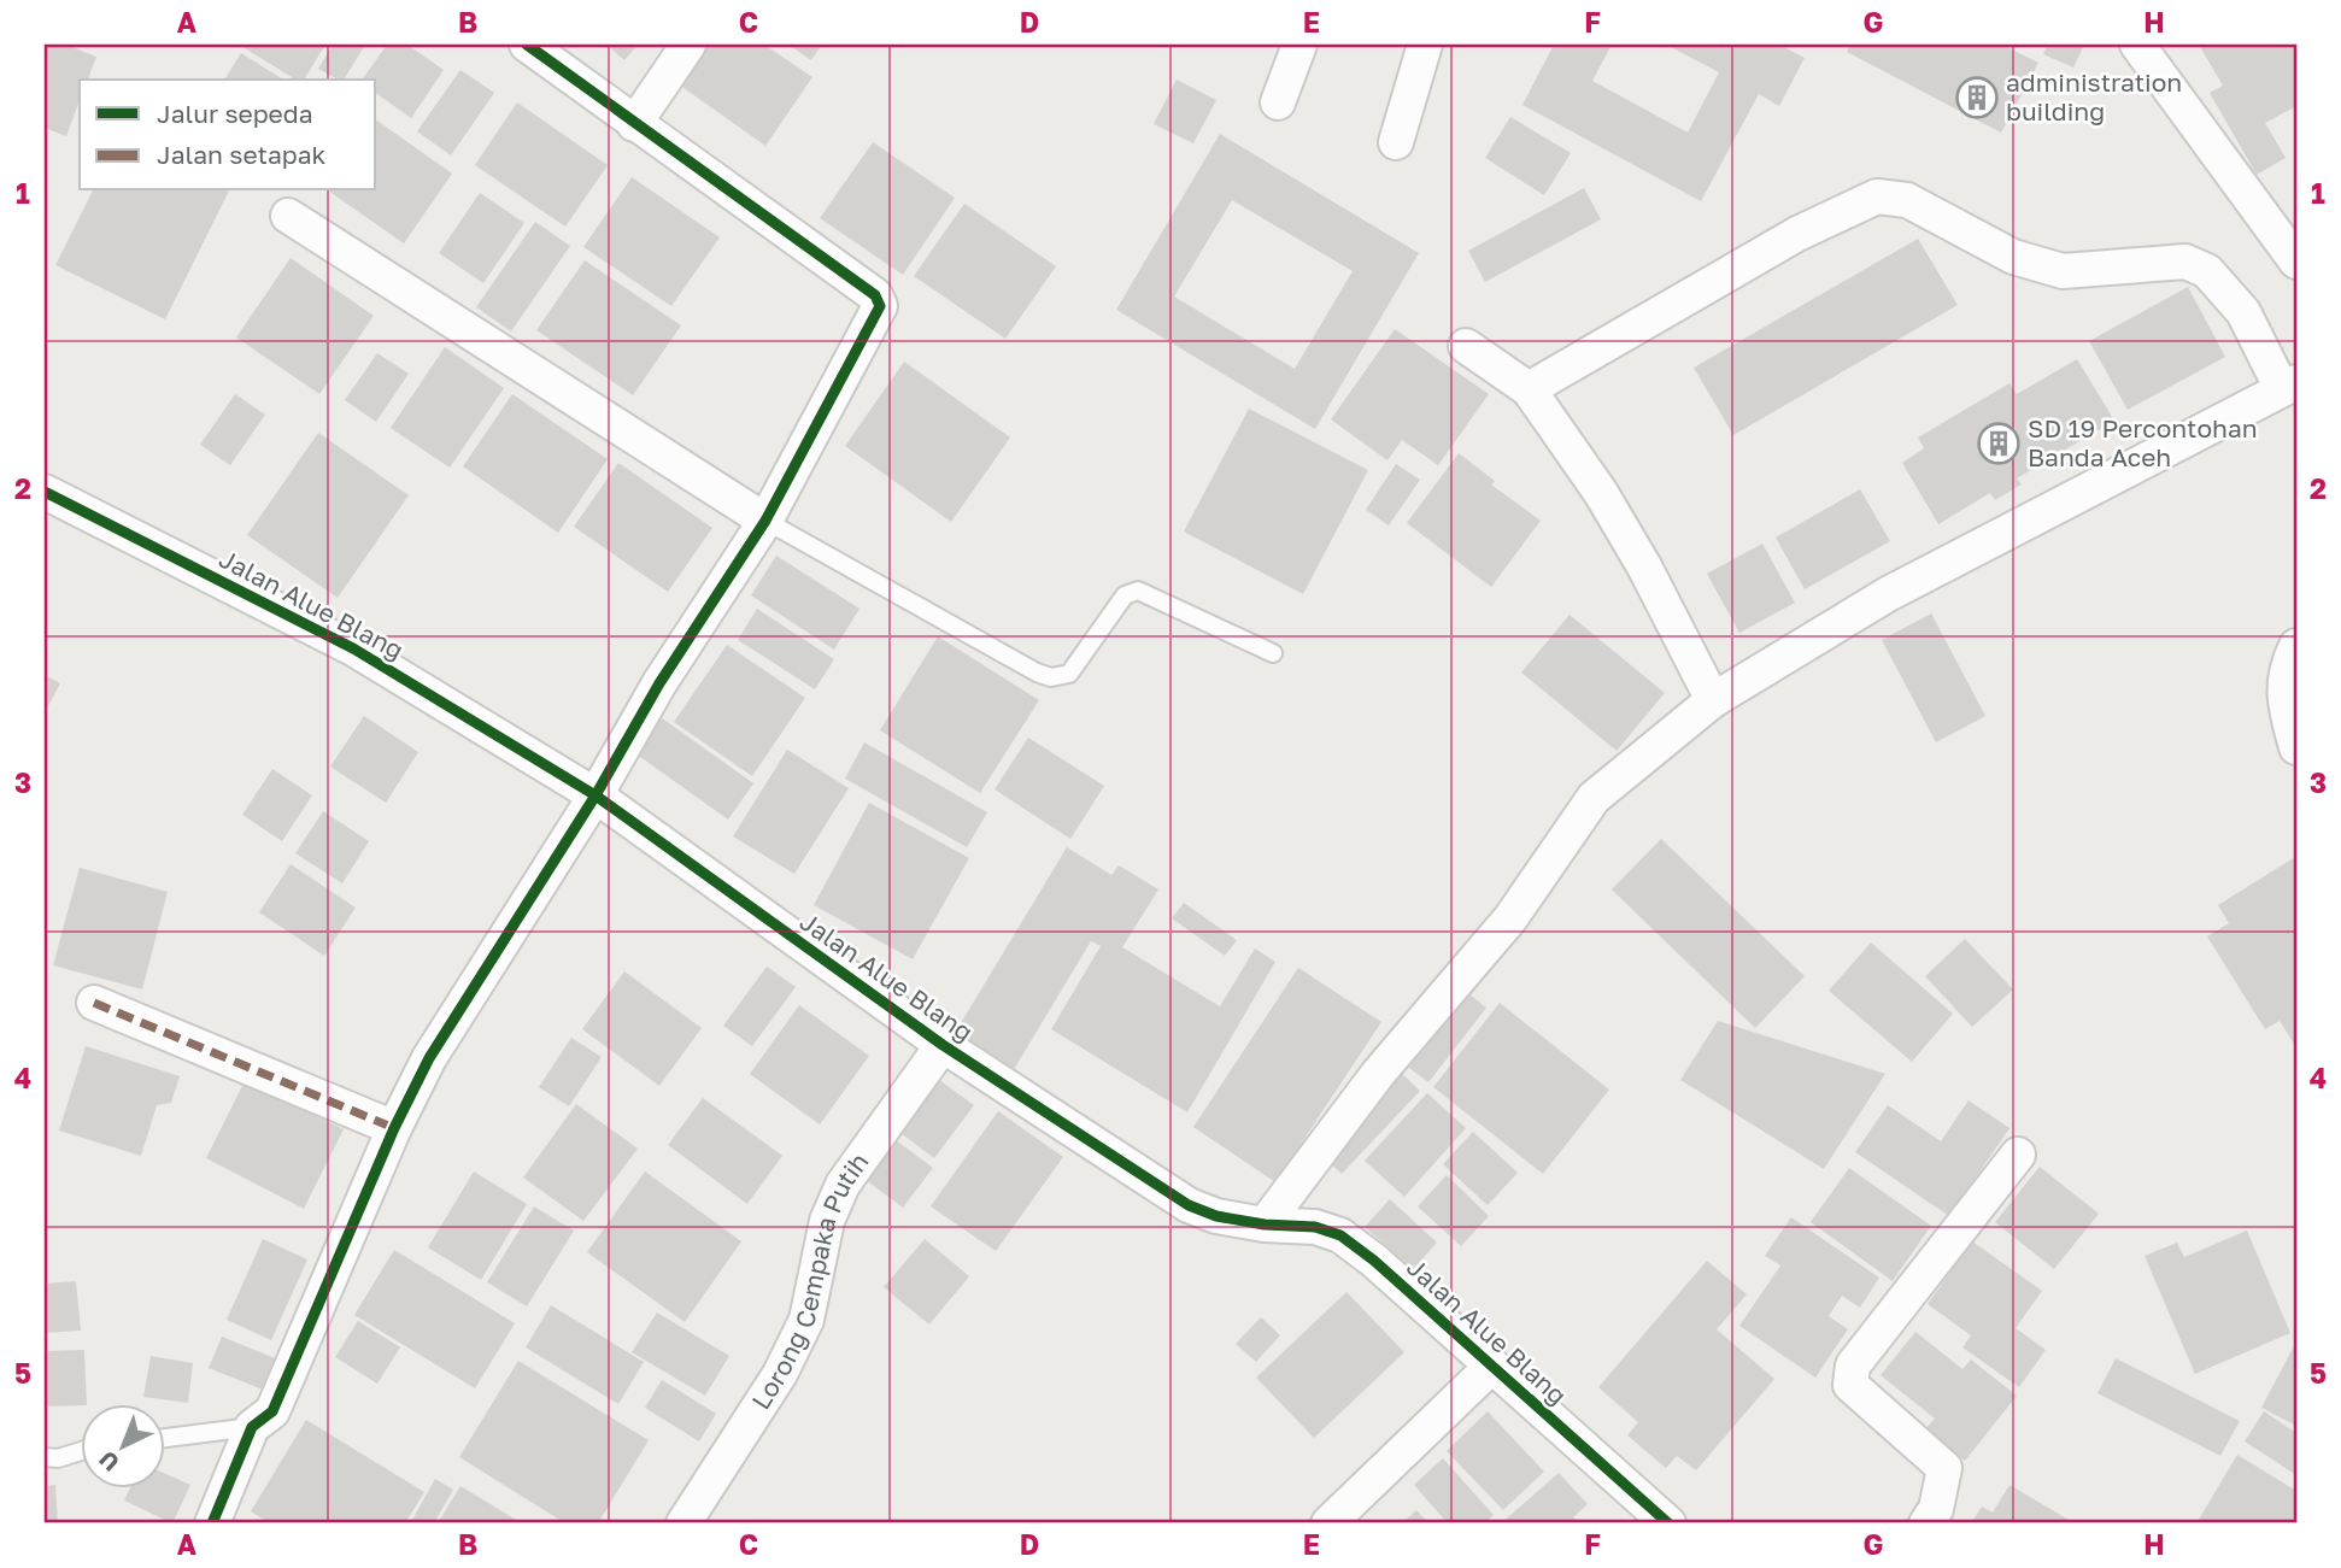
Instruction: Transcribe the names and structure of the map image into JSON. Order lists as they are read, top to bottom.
{
  "streets": {
    "street": ["Jalan Alue Blang", "Lorong Cempaka Putih"]
  },
  "crossings": [
    ["Jalan Alue Blang", "Lorong Cempaka Putih"]
  ],
  "places": {
    "building": ["administration building", "SD 19 Percontohan Banda Aceh"]
  },
  "legend": ["Jalur sepeda", "Jalan setapak"],
  "north": "bottom left",
  "grid": {
    "columns": [
      "A",
      "B",
      "C",
      "D",
      "E",
      "F",
      "G",
      "H"
    ],
    "rows": [
      "1",
      "2",
      "3",
      "4",
      "5"
    ]
  }
}
